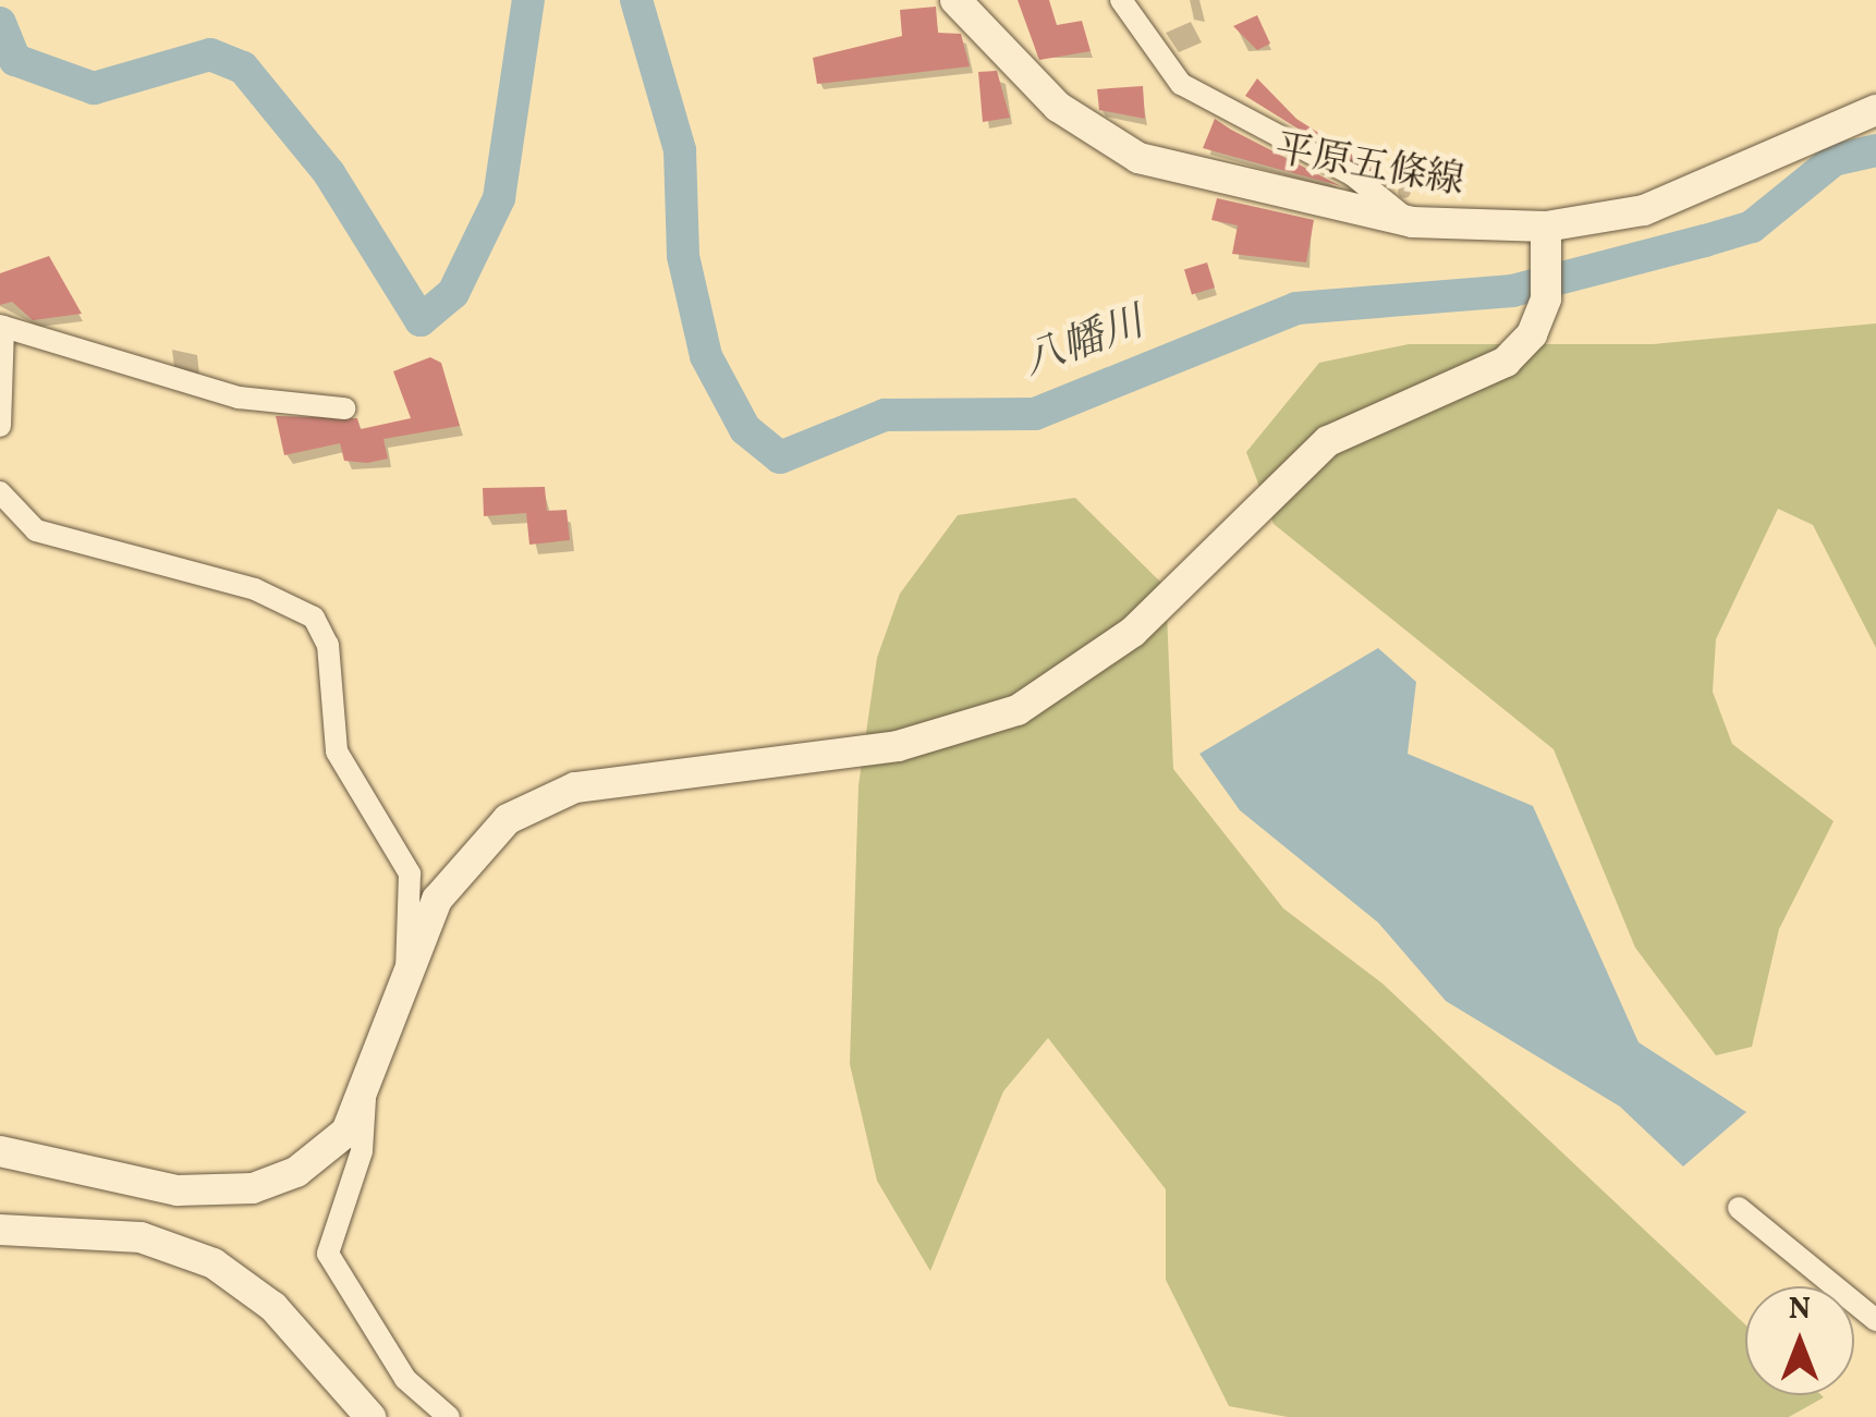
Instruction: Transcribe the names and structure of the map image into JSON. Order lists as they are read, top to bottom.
{
  "streets": {
    "street": ["平原五條線"]
  },
  "water": ["八幡川"],
  "north": "top"
}
